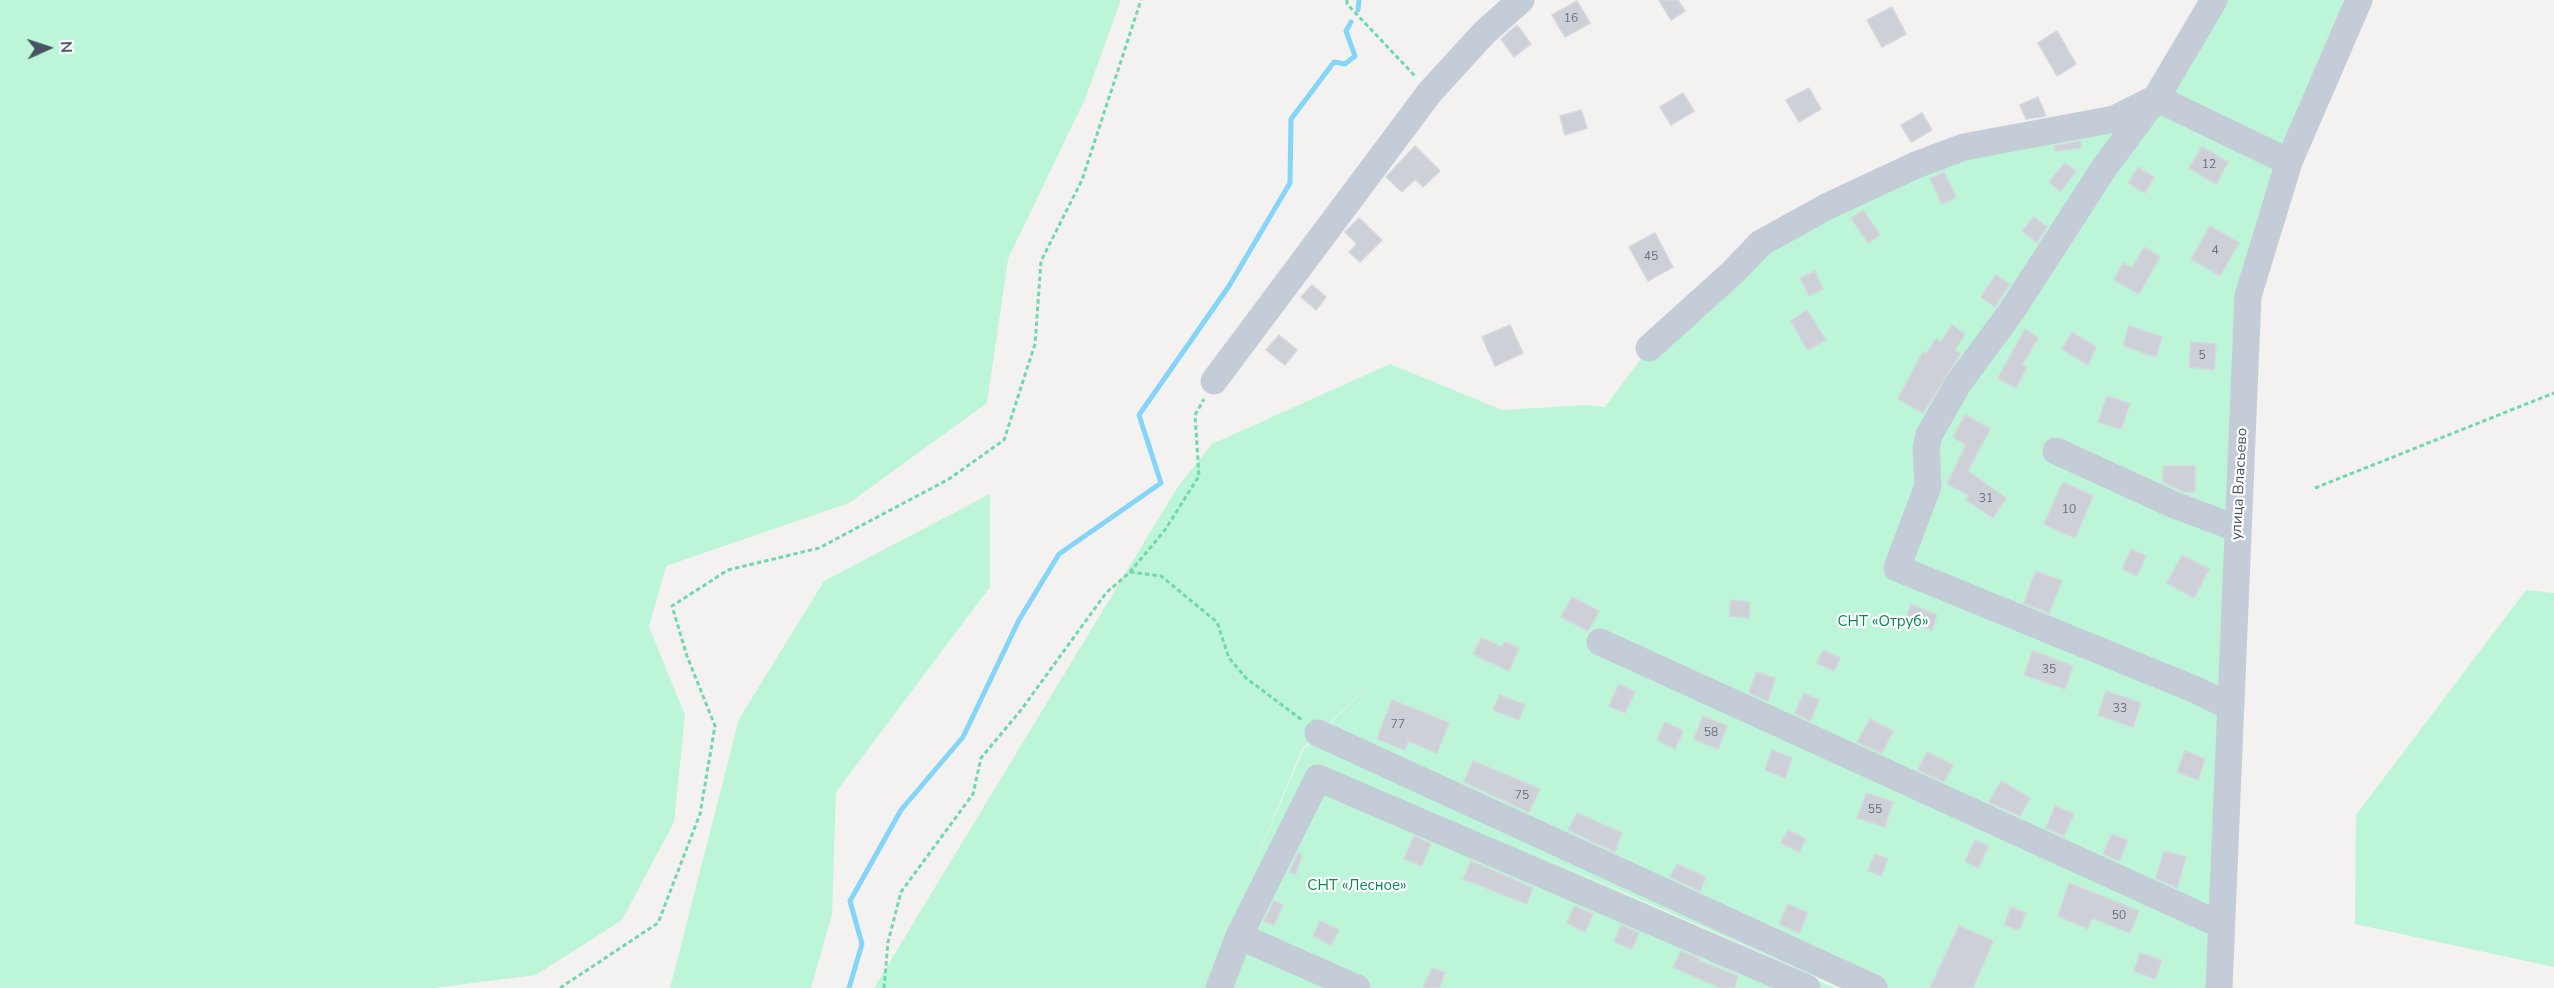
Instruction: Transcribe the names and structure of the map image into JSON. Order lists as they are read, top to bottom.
{
  "streets": {
    "street": ["улица Власьево"]
  },
  "parks": ["СНТ «Отруб»", "СНТ «Лесное»"],
  "house_numbers": [
    "16",
    "12",
    "4",
    "45",
    "5",
    "31",
    "10",
    "35",
    "33",
    "77",
    "58",
    "75",
    "55",
    "50"
  ],
  "north": "right"
}
